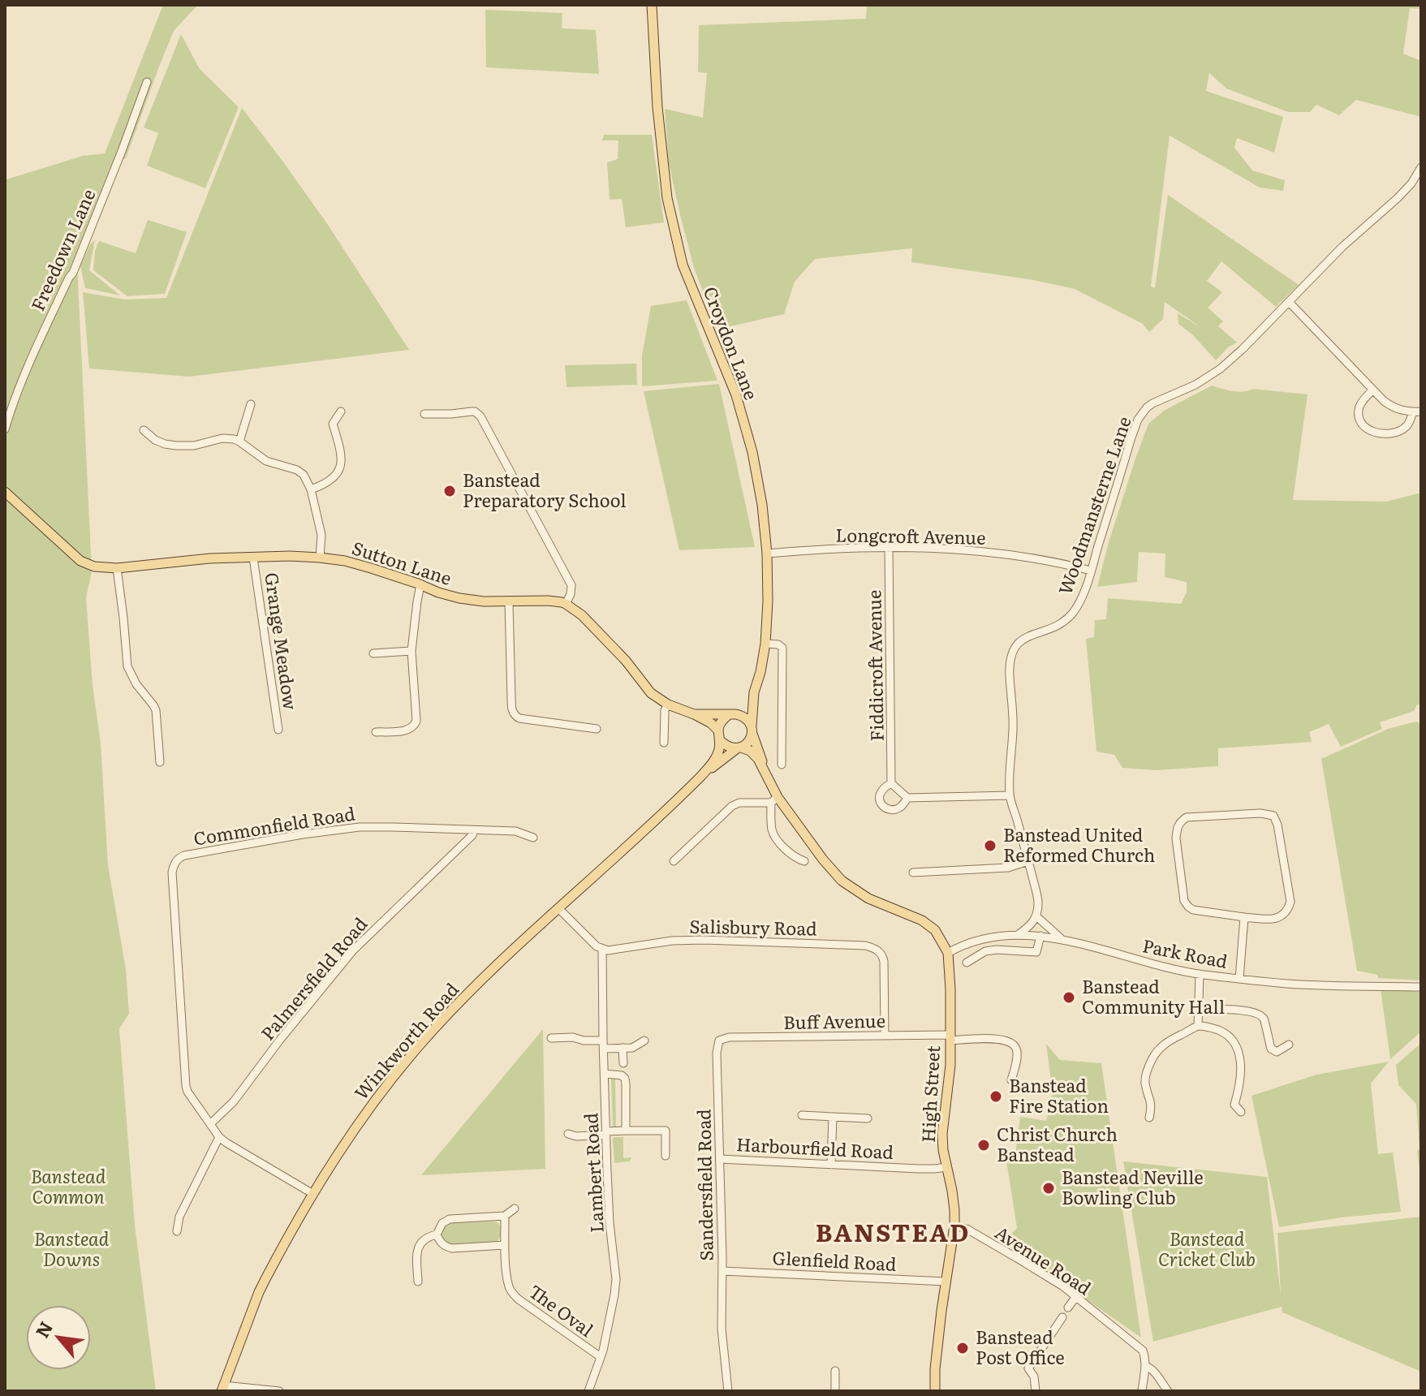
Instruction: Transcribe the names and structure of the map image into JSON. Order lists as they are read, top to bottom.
{
  "streets": {
    "main road": [
      "Croydon Lane",
      "Sutton Lane",
      "Winkworth Road",
      "High Street"
    ],
    "street": [
      "Freedown Lane",
      "Woodmansterne Lane",
      "Longcroft Avenue",
      "Grange Meadow",
      "Fiddicroft Avenue",
      "Commonfield Road",
      "Salisbury Road",
      "Park Road",
      "Palmersfield Road",
      "Buff Avenue",
      "Harbourfield Road",
      "Lambert Road",
      "Sandersfield Road",
      "Avenue Road",
      "Glenfield Road",
      "The Oval"
    ]
  },
  "crossings": [
    ["Croydon Lane", "Longcroft Avenue"],
    ["Croydon Lane", "Winkworth Road"],
    ["Woodmansterne Lane", "Longcroft Avenue"],
    ["Woodmansterne Lane", "Fiddicroft Avenue"],
    ["Longcroft Avenue", "Fiddicroft Avenue"],
    ["Sutton Lane", "Grange Meadow"],
    ["Commonfield Road", "Palmersfield Road"],
    ["Salisbury Road", "Buff Avenue"],
    ["Salisbury Road", "Lambert Road"],
    ["Park Road", "High Street"],
    ["Buff Avenue", "High Street"],
    ["Buff Avenue", "Sandersfield Road"],
    ["High Street", "Harbourfield Road"],
    ["High Street", "Avenue Road"],
    ["High Street", "Glenfield Road"],
    ["Harbourfield Road", "Sandersfield Road"],
    ["Lambert Road", "The Oval"],
    ["Sandersfield Road", "Glenfield Road"]
  ],
  "districts": ["BANSTEAD"],
  "parks": ["Banstead Common", "Banstead Downs", "Banstead Cricket Club"],
  "places": [
    "Banstead Preparatory School",
    "Banstead United Reformed Church",
    "Banstead Community Hall",
    "Banstead Fire Station",
    "Christ Church Banstead",
    "Banstead Neville Bowling Club",
    "Banstead Post Office"
  ],
  "north": "top left"
}
